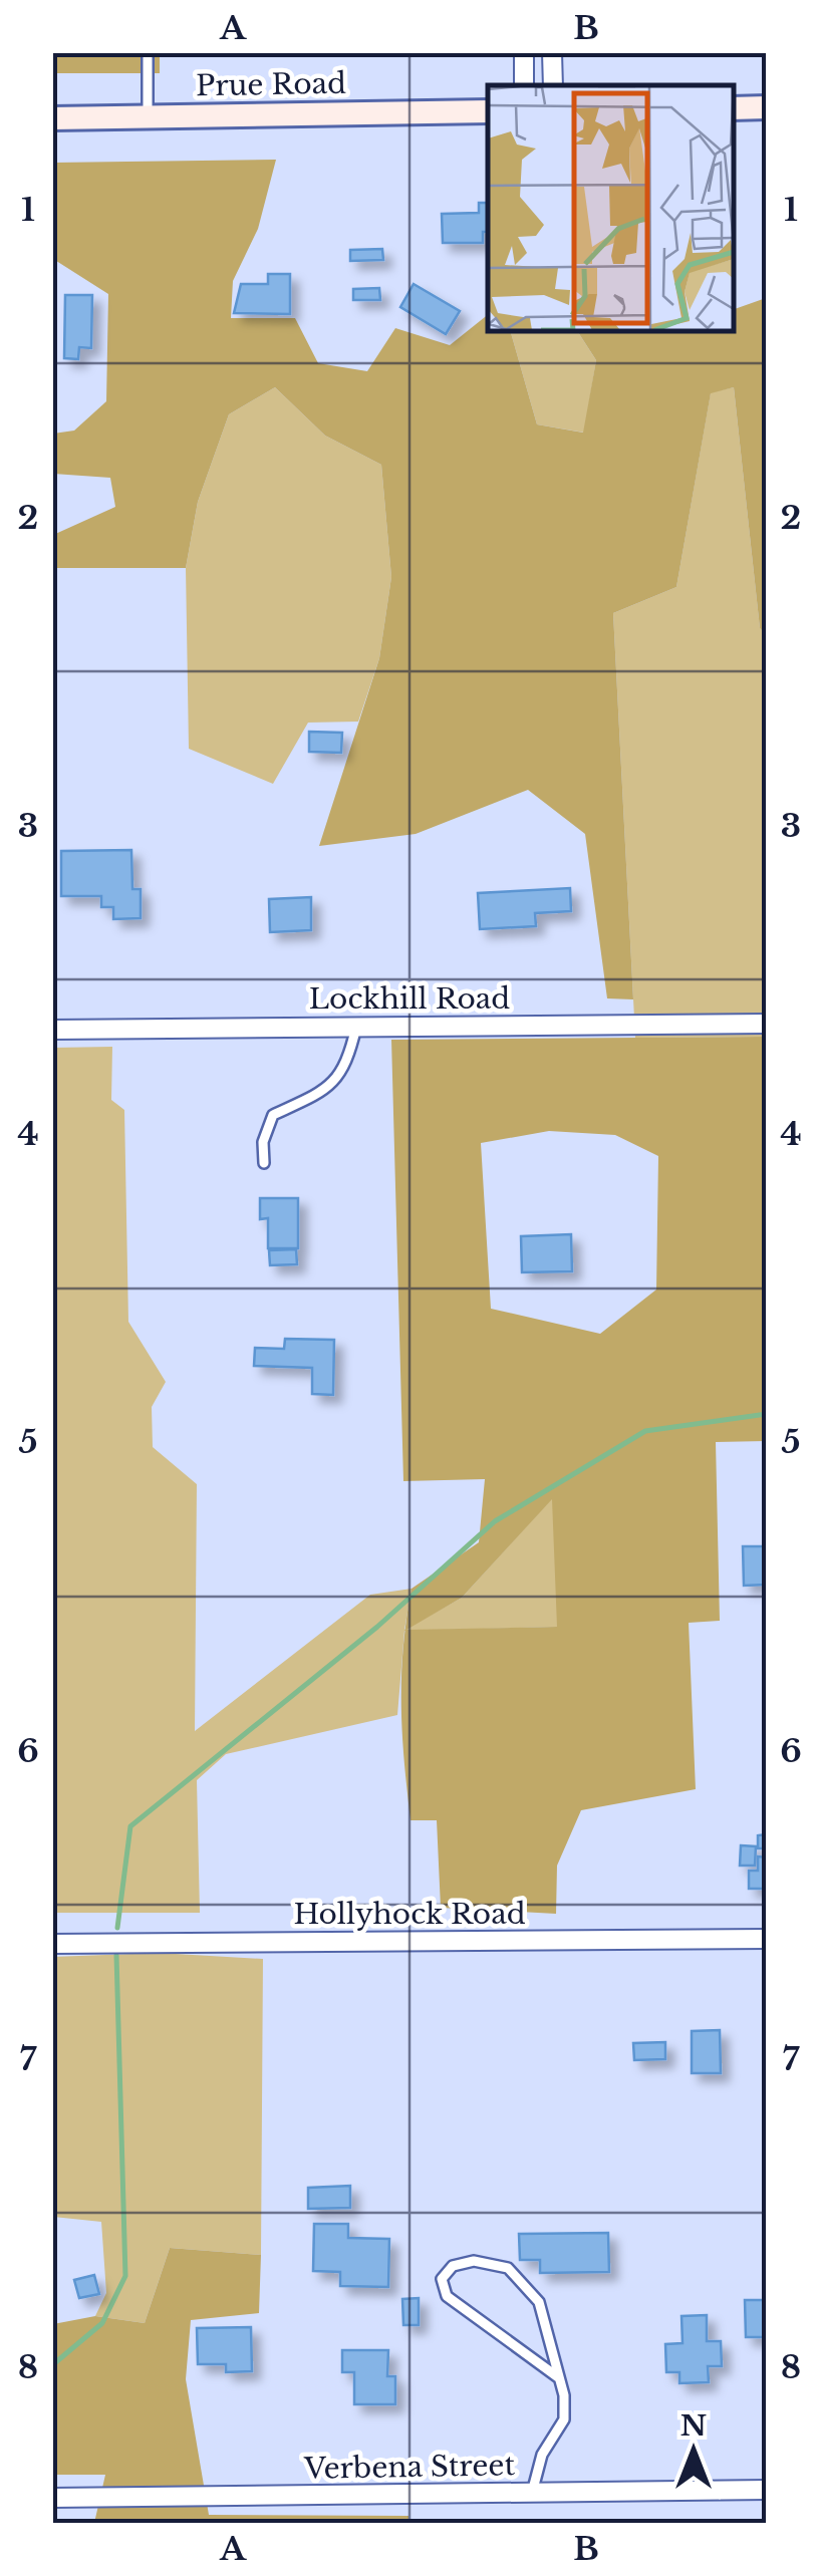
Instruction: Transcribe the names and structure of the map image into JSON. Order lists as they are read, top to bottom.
{
  "streets": {
    "main road": ["Prue Road"],
    "street": ["Lockhill Road", "Hollyhock Road", "Verbena Street"]
  },
  "north": "top",
  "grid": {
    "columns": ["A", "B"],
    "rows": [
      "1",
      "2",
      "3",
      "4",
      "5",
      "6",
      "7",
      "8"
    ]
  }
}
